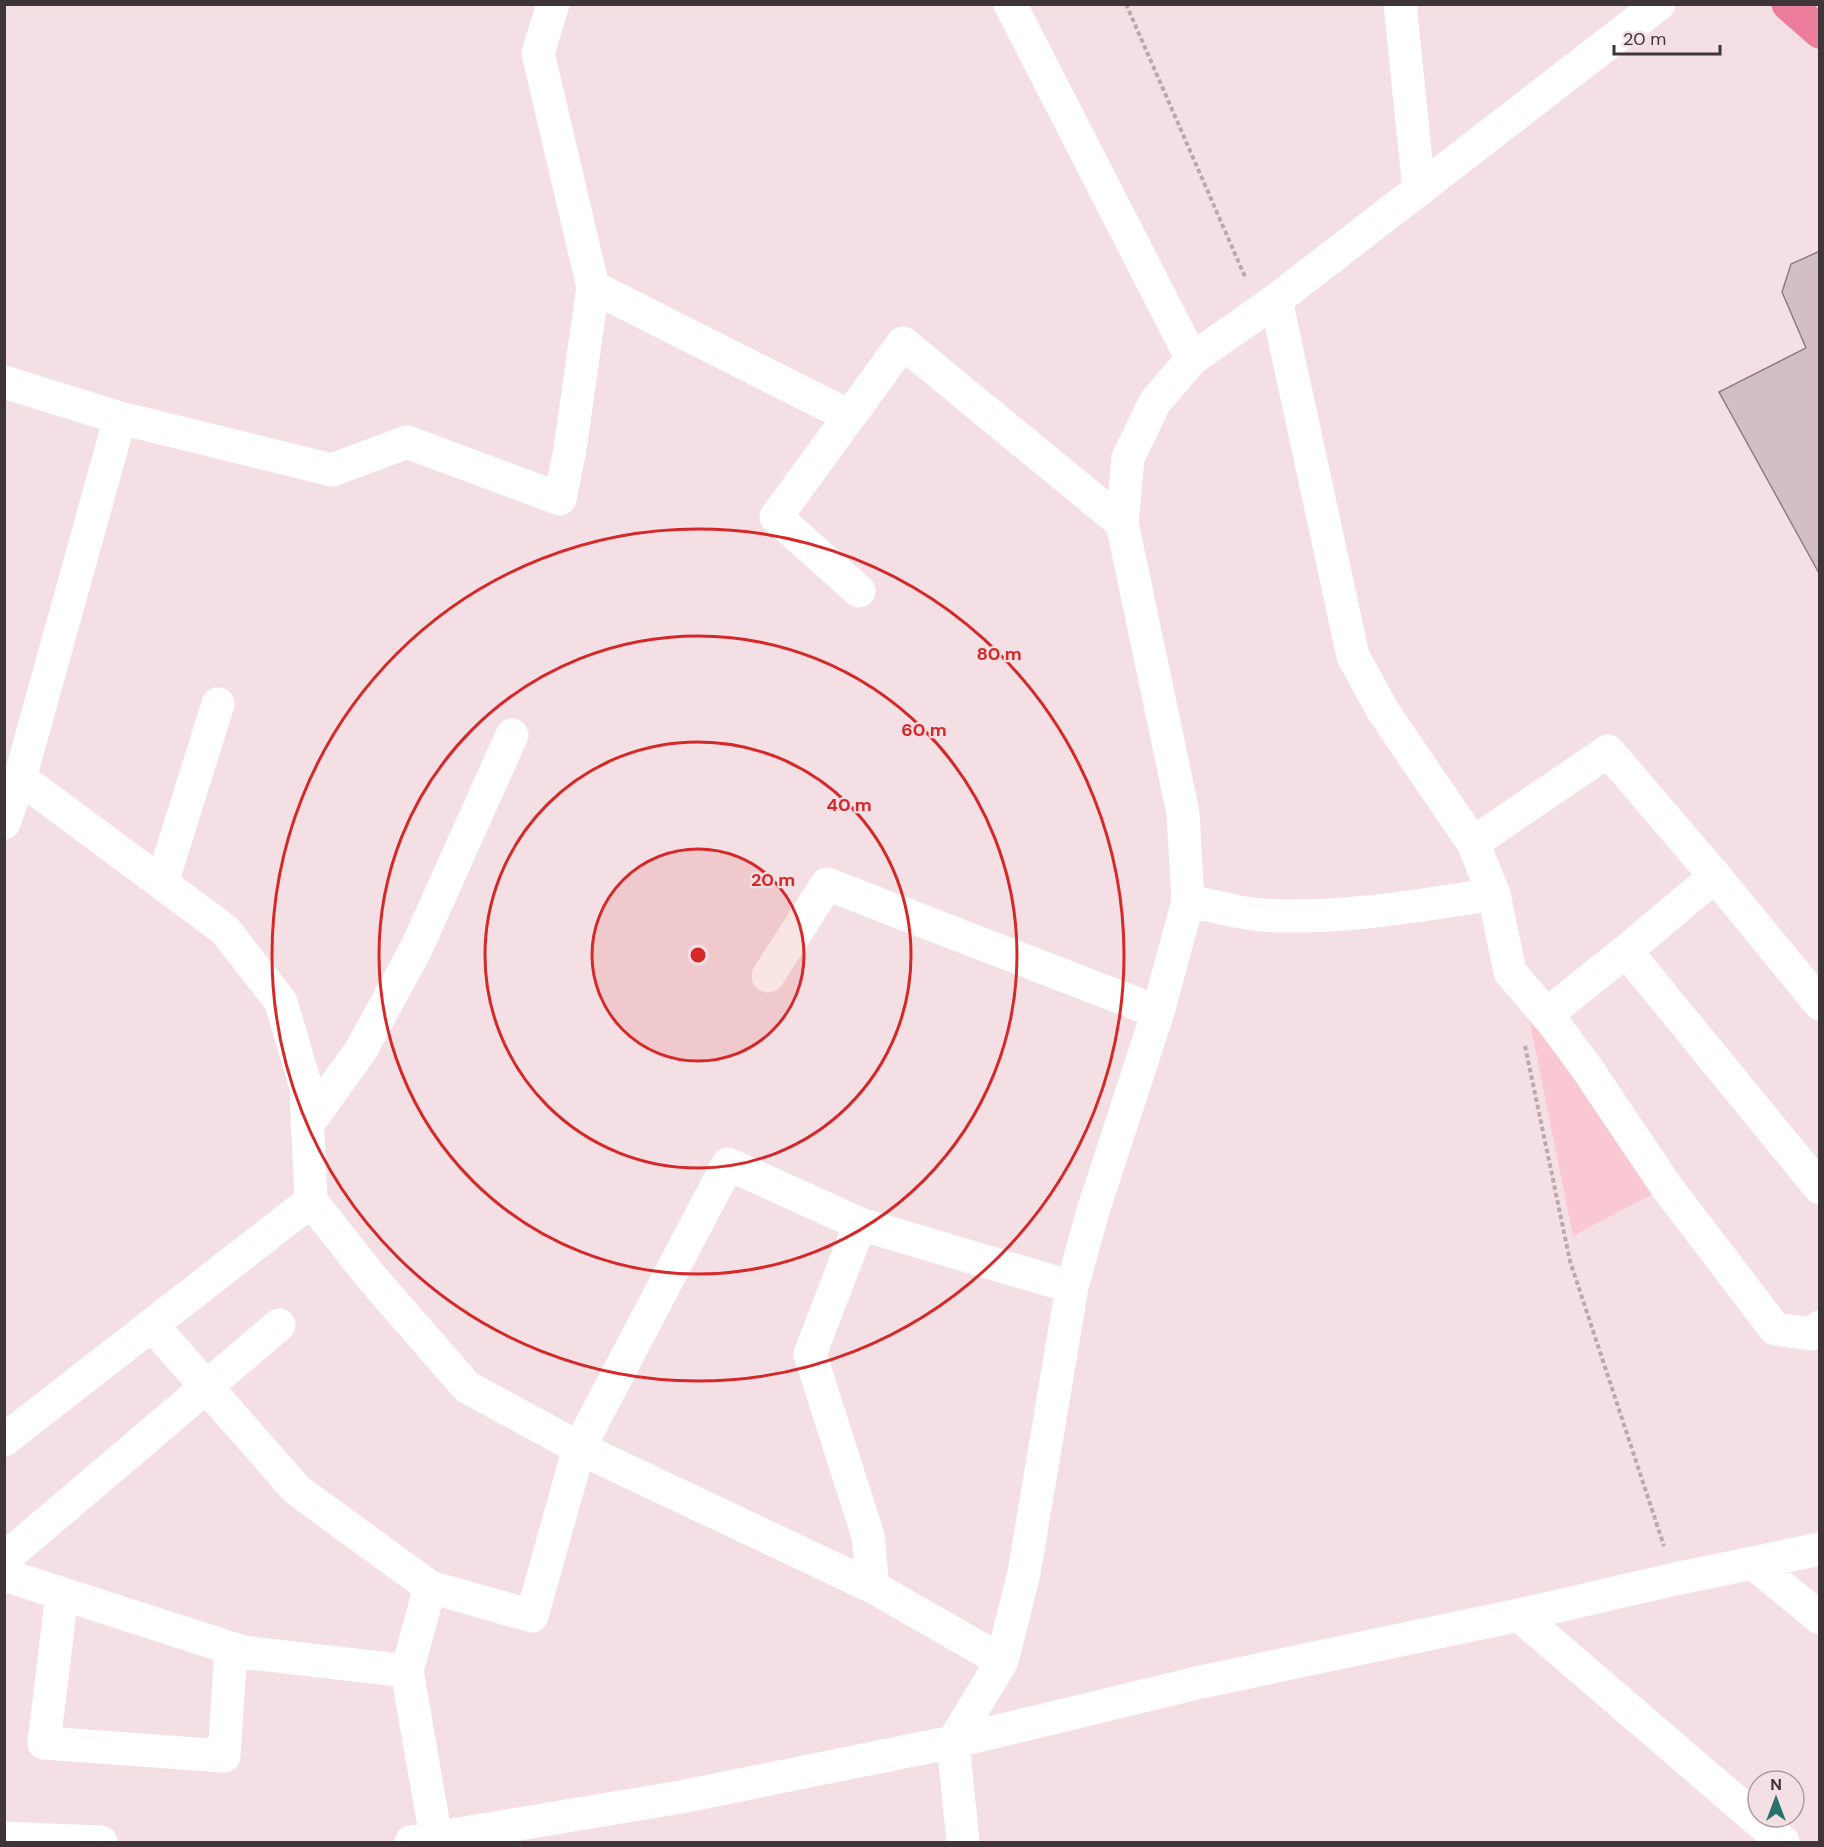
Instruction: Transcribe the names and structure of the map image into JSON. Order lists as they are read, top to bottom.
{
  "scale_bar": "20 m",
  "north": "top",
  "rings": [
    "80 m",
    "60 m",
    "40 m",
    "20 m"
  ]
}
